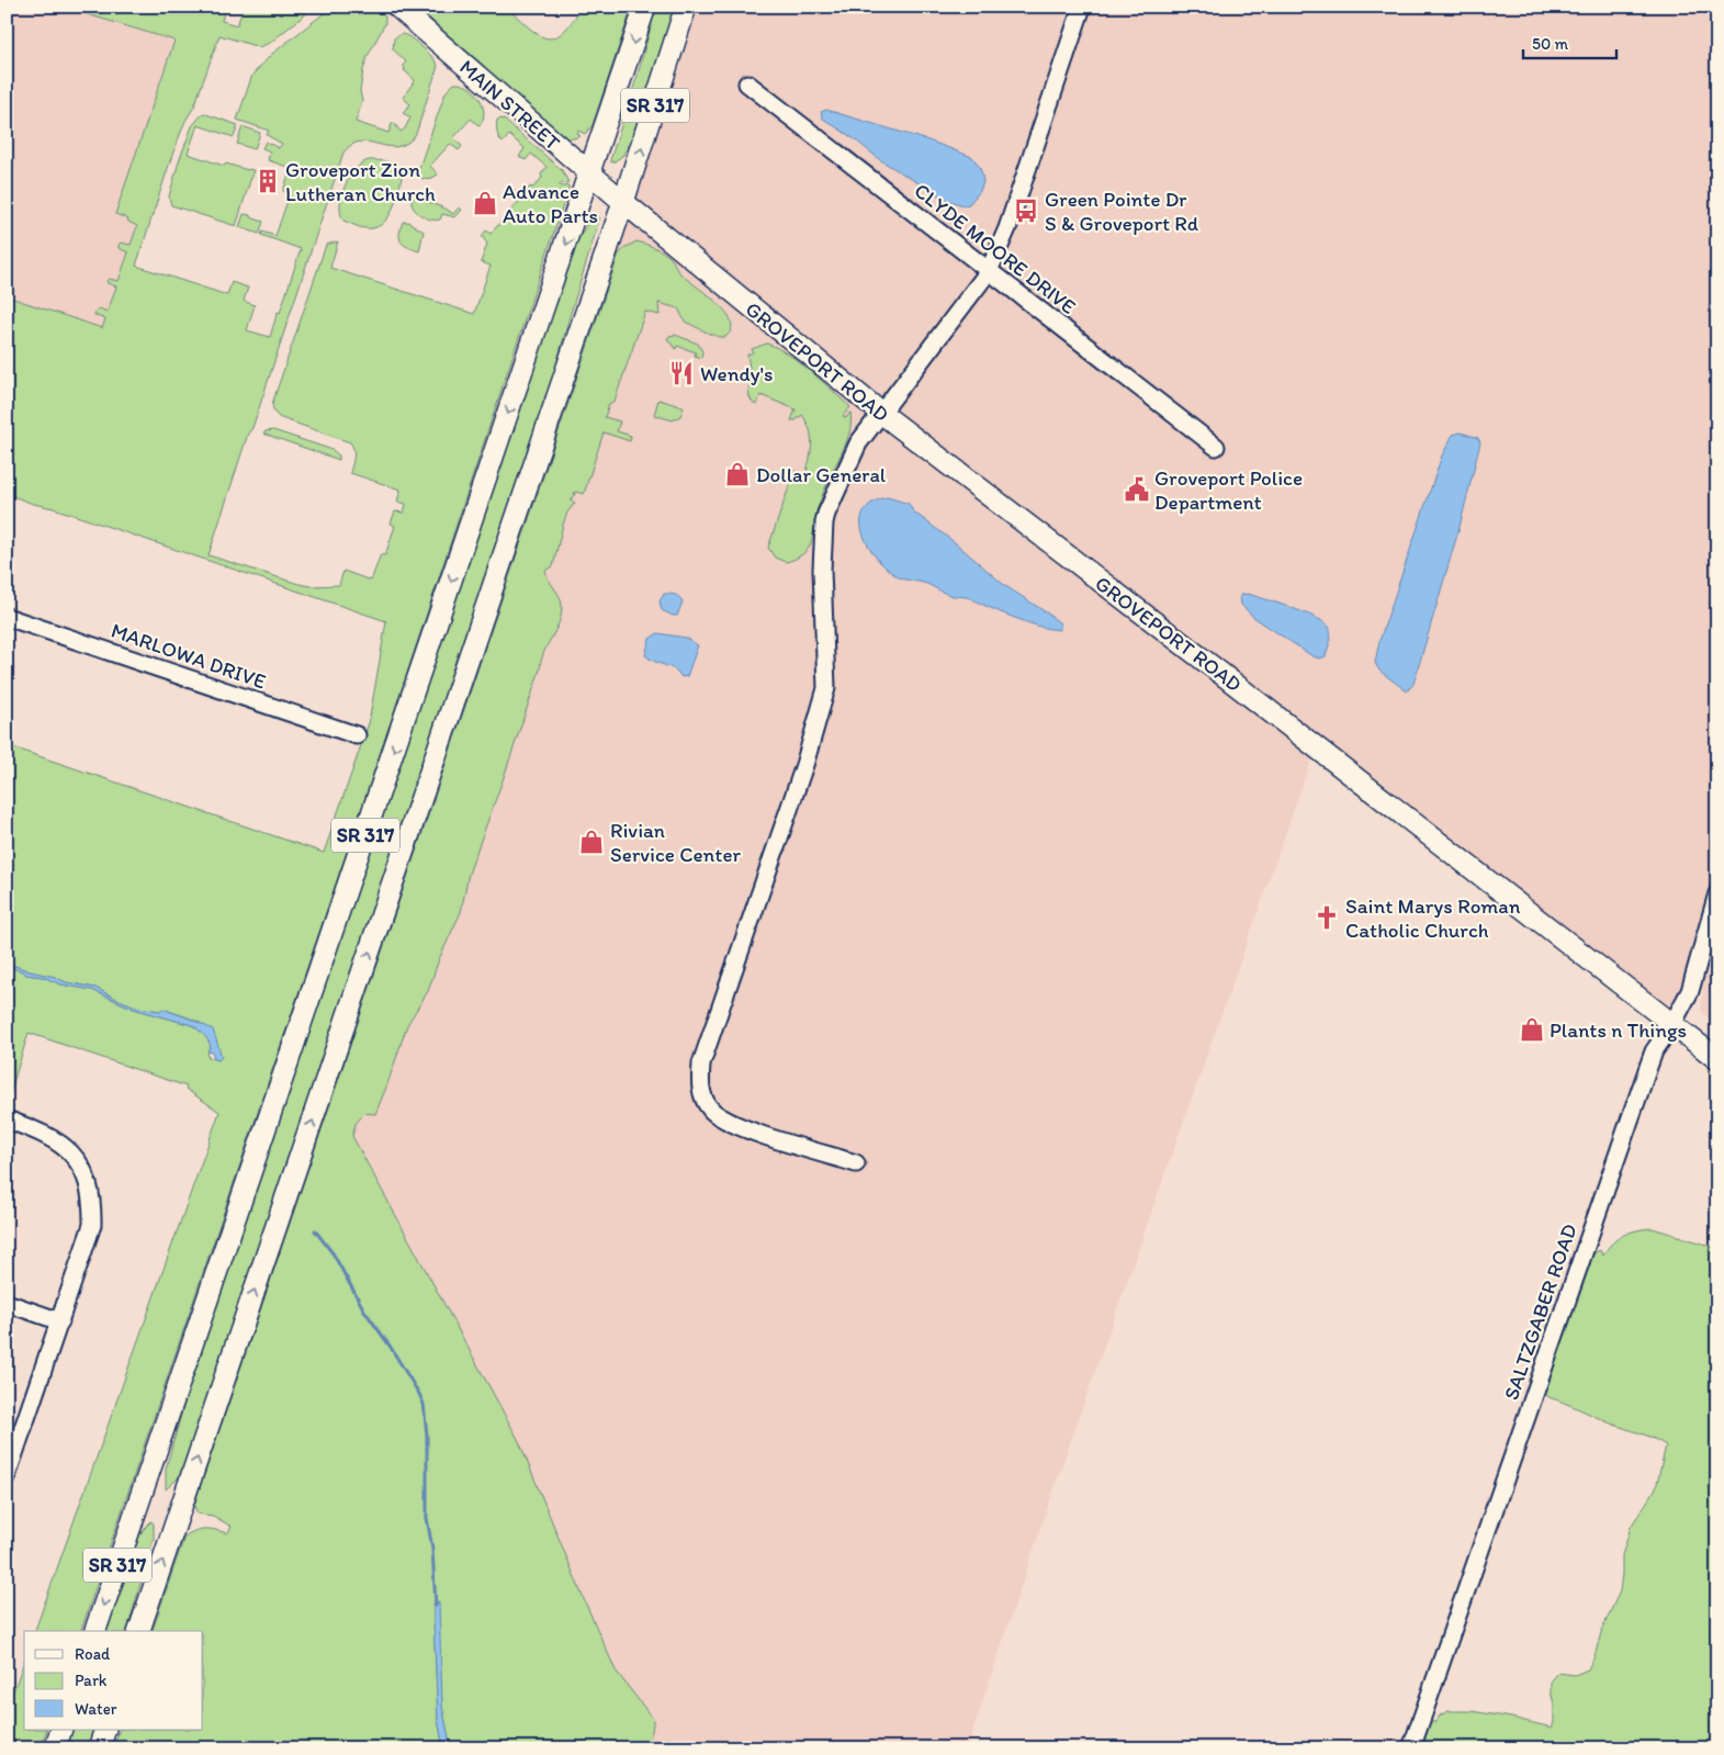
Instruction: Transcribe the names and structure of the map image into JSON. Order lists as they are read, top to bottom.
{
  "streets": {
    "main road": ["MAIN STREET", "SR 317", "GROVEPORT ROAD"],
    "street": ["CLYDE MOORE DRIVE", "MARLOWA DRIVE", "SALTZGABER ROAD"]
  },
  "crossings": [
    ["MAIN STREET", "SR 317"],
    ["MAIN STREET", "GROVEPORT ROAD"],
    ["SR 317", "GROVEPORT ROAD"],
    ["GROVEPORT ROAD", "SALTZGABER ROAD"]
  ],
  "places": {
    "building": ["Groveport Zion Lutheran Church"],
    "shop": [
      "Advance Auto Parts",
      "Dollar General",
      "Rivian Service Center",
      "Plants n Things"
    ],
    "bus stop": ["Green Pointe Dr S & Groveport Rd"],
    "restaurant": ["Wendy's"],
    "public building": ["Groveport Police Department"],
    "church": ["Saint Marys Roman Catholic Church"]
  },
  "legend": ["Road", "Park", "Water"],
  "scale_bar": "50 m"
}
